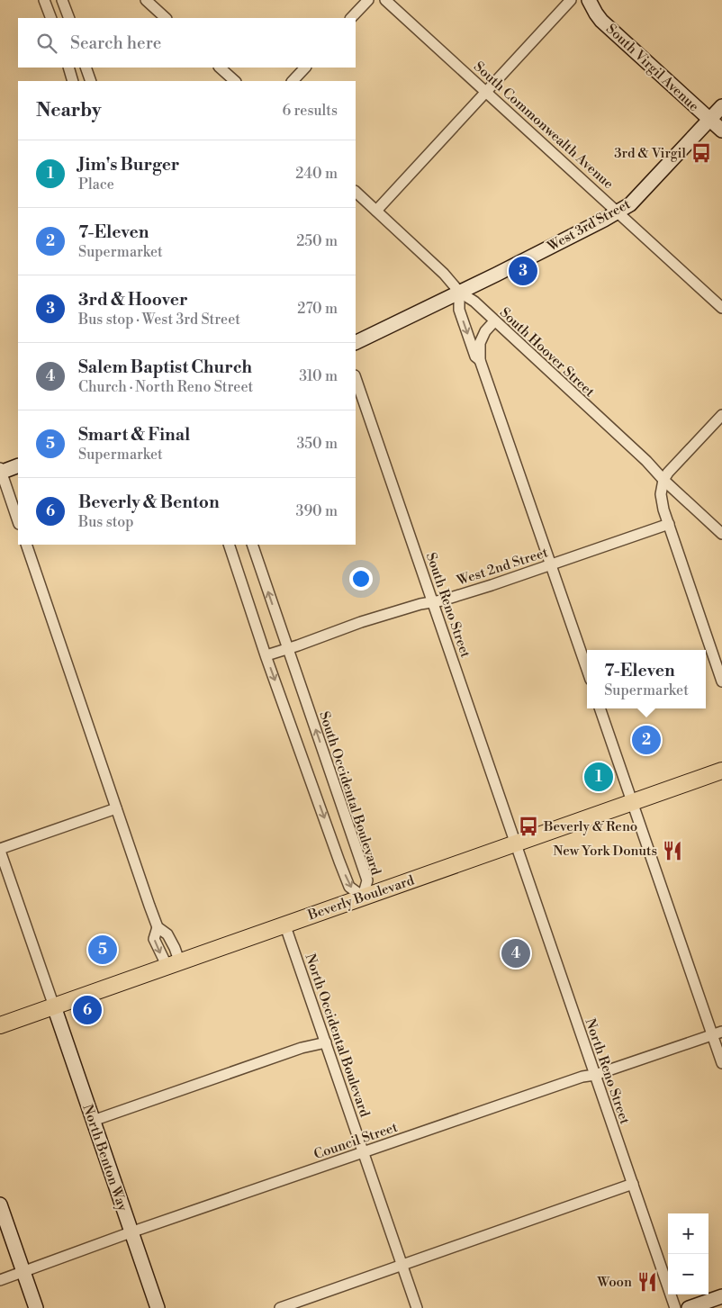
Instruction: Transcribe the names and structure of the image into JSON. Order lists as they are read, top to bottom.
{
  "streets": {
    "main road": [
      "South Virgil Avenue",
      "West 3rd Street",
      "Beverly Boulevard",
      "North Benton Way"
    ],
    "street": [
      "South Commonwealth Avenue",
      "South Hoover Street",
      "West 2nd Street",
      "South Reno Street",
      "South Occidental Boulevard",
      "North Occidental Boulevard",
      "North Reno Street",
      "Council Street"
    ]
  },
  "crossings": [
    ["South Virgil Avenue", "West 3rd Street"],
    ["South Commonwealth Avenue", "West 3rd Street"],
    ["West 3rd Street", "South Hoover Street"],
    ["West 2nd Street", "South Reno Street"],
    ["West 2nd Street", "South Occidental Boulevard"],
    ["South Reno Street", "Beverly Boulevard"],
    ["South Reno Street", "North Reno Street"],
    ["South Occidental Boulevard", "Beverly Boulevard"],
    ["Beverly Boulevard", "North Occidental Boulevard"],
    ["Beverly Boulevard", "North Reno Street"],
    ["Beverly Boulevard", "North Benton Way"],
    ["North Occidental Boulevard", "Council Street"],
    ["North Reno Street", "Council Street"],
    ["Council Street", "North Benton Way"]
  ],
  "places": {
    "bus stop": ["3rd & Virgil", "Beverly & Reno"],
    "restaurant": ["New York Donuts", "Woon"]
  },
  "page": {
    "search": "Search here",
    "heading": ["Nearby", "6 results"],
    "list": [
      {
        "mark": "1",
        "name": "Jim's Burger",
        "note": "Place",
        "value": "240 m"
      },
      {
        "mark": "2",
        "name": "7-Eleven",
        "note": "Supermarket",
        "value": "250 m"
      },
      {
        "mark": "3",
        "name": "3rd & Hoover",
        "note": "Bus stop · West 3rd Street",
        "value": "270 m"
      },
      {
        "mark": "4",
        "name": "Salem Baptist Church",
        "note": "Church · North Reno Street",
        "value": "310 m"
      },
      {
        "mark": "5",
        "name": "Smart & Final",
        "note": "Supermarket",
        "value": "350 m"
      },
      {
        "mark": "6",
        "name": "Beverly & Benton",
        "note": "Bus stop",
        "value": "390 m"
      }
    ],
    "pins": [
      "3",
      "2",
      "1",
      "5",
      "4",
      "6"
    ],
    "popup": ["7-Eleven", "Supermarket"],
    "map_buttons": ["+", "−"]
  }
}
